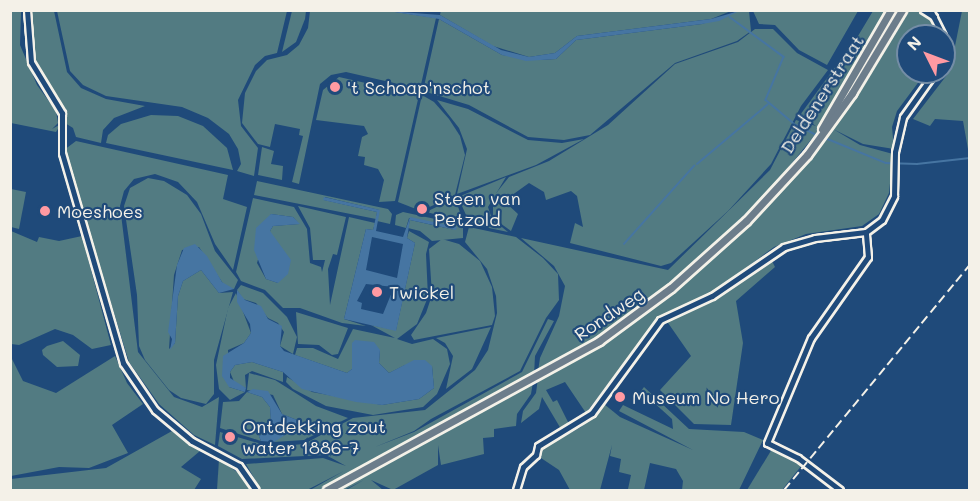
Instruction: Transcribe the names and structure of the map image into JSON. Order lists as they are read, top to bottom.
{
  "streets": {
    "main road": ["Deldenerstraat", "Rondweg"]
  },
  "crossings": [
    ["Deldenerstraat", "Rondweg"]
  ],
  "places": [
    "'t Schoap'nschot",
    "Steen van Petzold",
    "Moeshoes",
    "Twickel",
    "Museum No Hero",
    "Ontdekking zout water 1886-7"
  ],
  "north": "top left"
}
